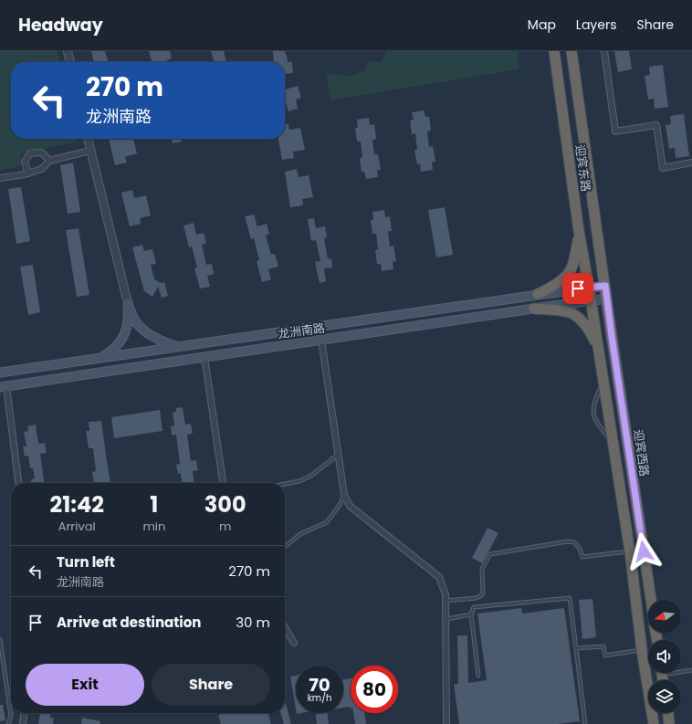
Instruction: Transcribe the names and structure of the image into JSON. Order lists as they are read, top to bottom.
{
  "streets": {
    "highway": ["迎宾东路", "迎宾西路"],
    "main road": ["龙洲南路"]
  },
  "crossings": [
    ["迎宾东路", "龙洲南路"],
    ["迎宾东路", "迎宾西路"],
    ["龙洲南路", "迎宾西路"]
  ],
  "north": "left",
  "page": {
    "header": "Headway",
    "nav": ["Map", "Layers", "Share"],
    "turn": ["270 m", "龙洲南路"],
    "eta": [
      "21:42",
      "Arrival",
      "1",
      "min",
      "300",
      "m"
    ],
    "list": [
      {
        "name": "Turn left",
        "note": "龙洲南路",
        "value": "270 m"
      },
      {
        "name": "Arrive at destination",
        "value": "30 m"
      }
    ],
    "buttons": ["Exit", "Share"],
    "speed": "70 km/h",
    "limit": "80"
  }
}
